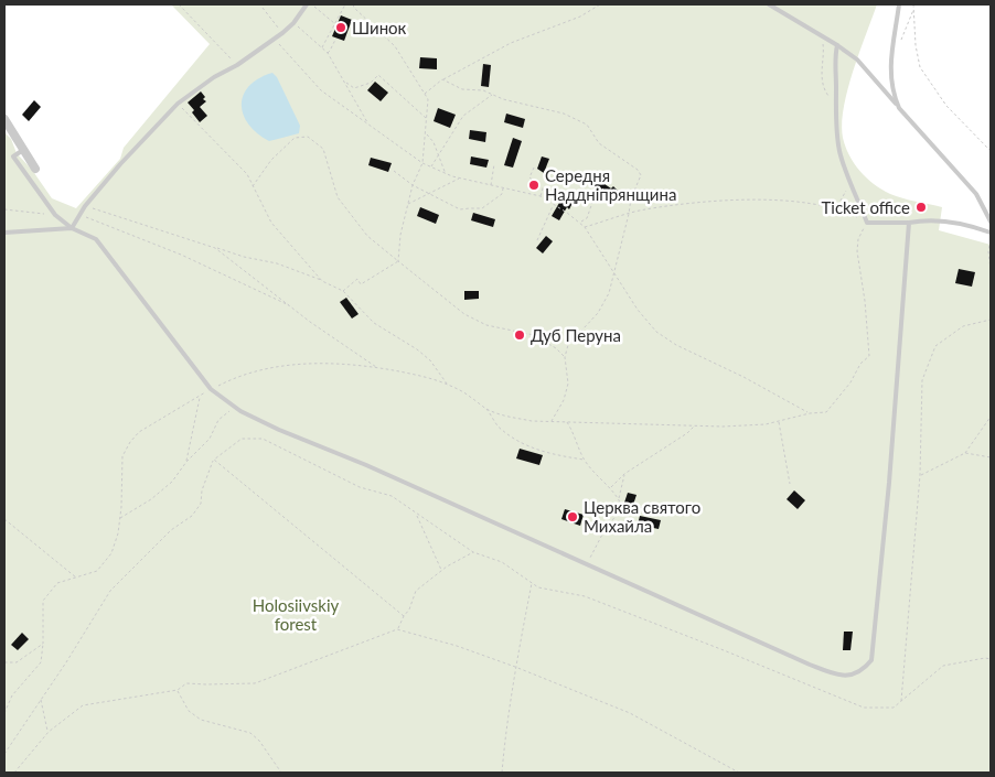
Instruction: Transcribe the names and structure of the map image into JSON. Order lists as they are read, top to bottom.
{
  "parks": ["Holosiivskiy forest"],
  "places": [
    "Шинок",
    "Середня Наддніпрянщина",
    "Ticket office",
    "Дуб Перуна",
    "Церква святого Михайла"
  ]
}
